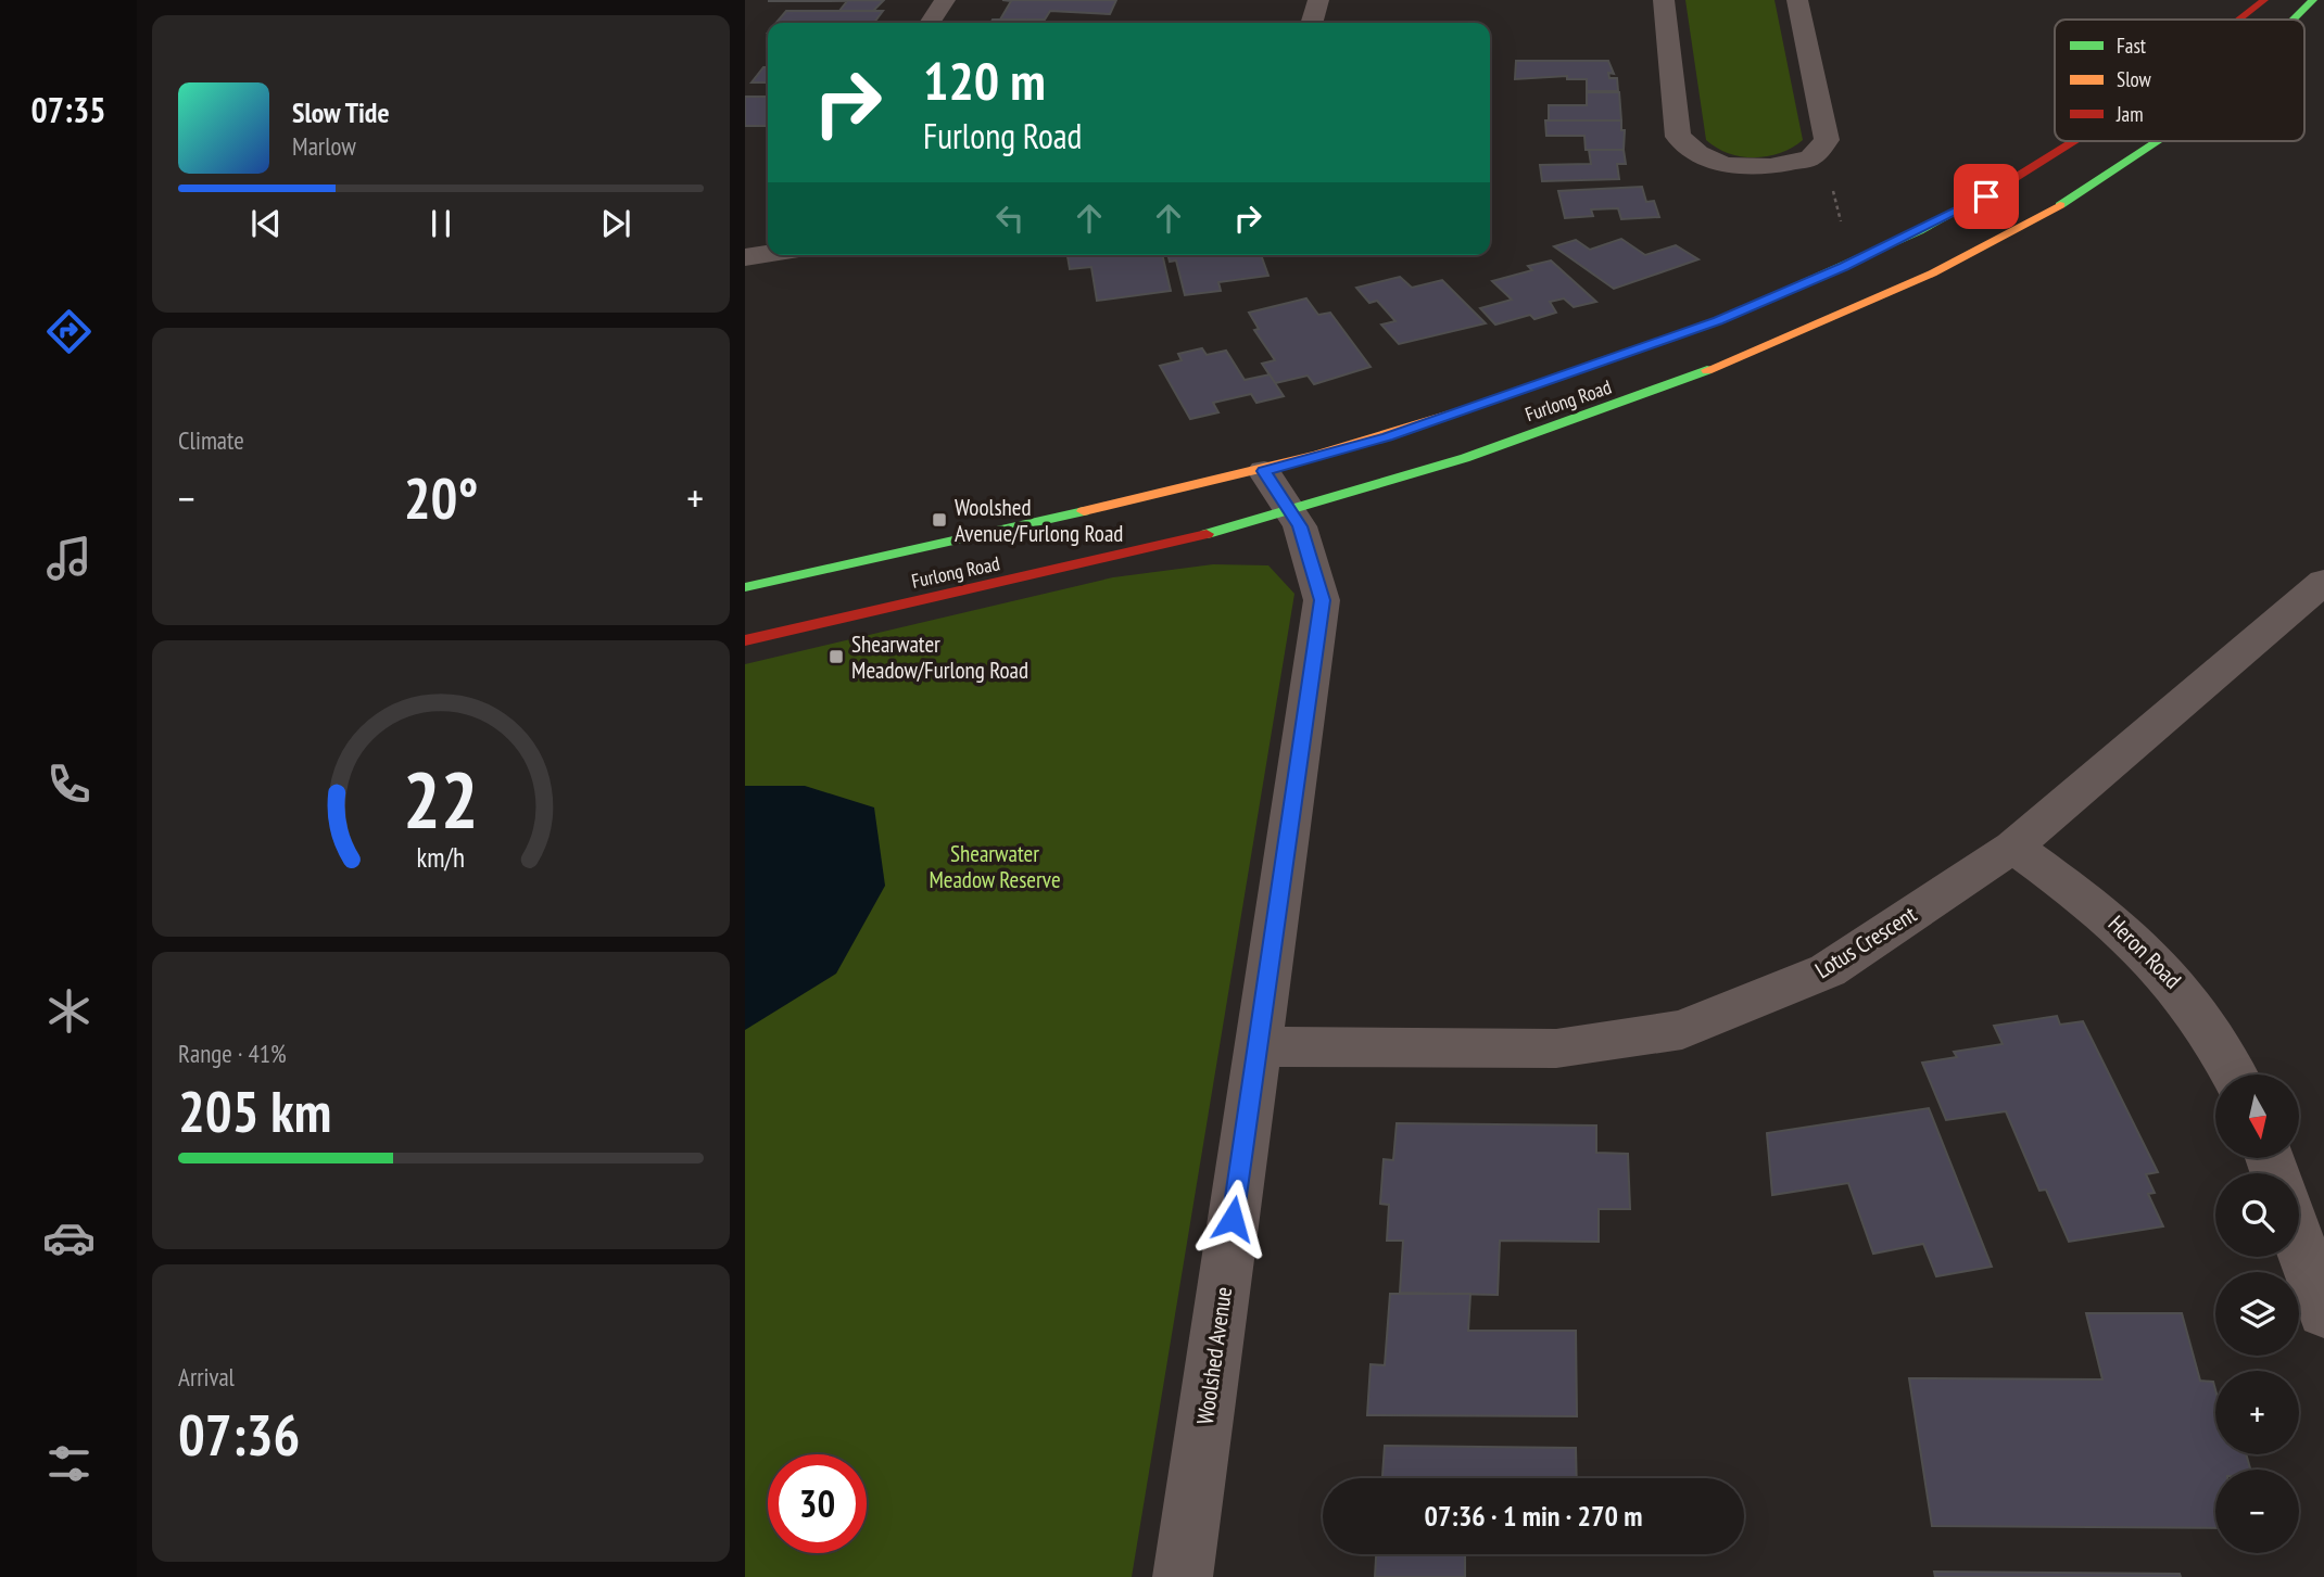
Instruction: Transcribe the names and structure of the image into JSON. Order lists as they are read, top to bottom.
{
  "streets": {
    "main road": ["Furlong Road"],
    "street": ["Lotus Crescent", "Heron Road", "Woolshed Avenue"]
  },
  "crossings": [
    ["Furlong Road", "Woolshed Avenue"],
    ["Lotus Crescent", "Heron Road"],
    ["Lotus Crescent", "Woolshed Avenue"]
  ],
  "parks": ["Shearwater Meadow Reserve"],
  "places": {
    "transit": ["Woolshed Avenue/Furlong Road", "Shearwater Meadow/Furlong Road"]
  },
  "legend": ["Fast", "Slow", "Jam"],
  "north": "bottom",
  "page": {
    "tabs": "07:35",
    "turn": ["120 m", "Furlong Road"],
    "song": ["Slow Tide", "Marlow"],
    "tile": [
      "Climate",
      ["Range · 41%", "205 km"],
      ["Arrival", "07:36"]
    ],
    "heat": ["−", "20°", "+"],
    "map_buttons": ["+", "−"],
    "limit": "30",
    "trip": "07:36 · 1 min · 270 m",
    "gauge": ["22", "km/h"]
  }
}
